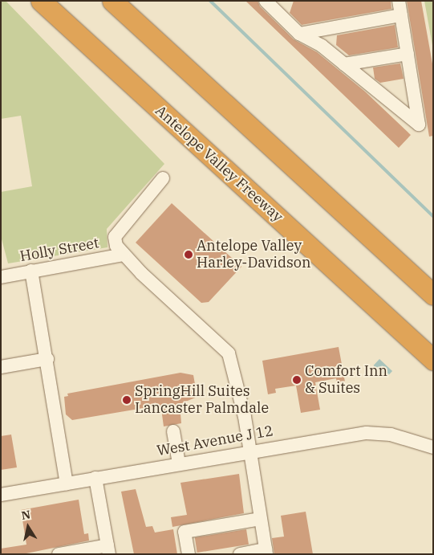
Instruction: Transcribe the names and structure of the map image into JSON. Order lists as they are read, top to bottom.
{
  "streets": {
    "highway": ["Antelope Valley Freeway"],
    "street": ["Holly Street", "West Avenue J 12"]
  },
  "places": ["Antelope Valley Harley-Davidson", "Comfort Inn & Suites", "SpringHill Suites Lancaster Palmdale"],
  "north": "top"
}
